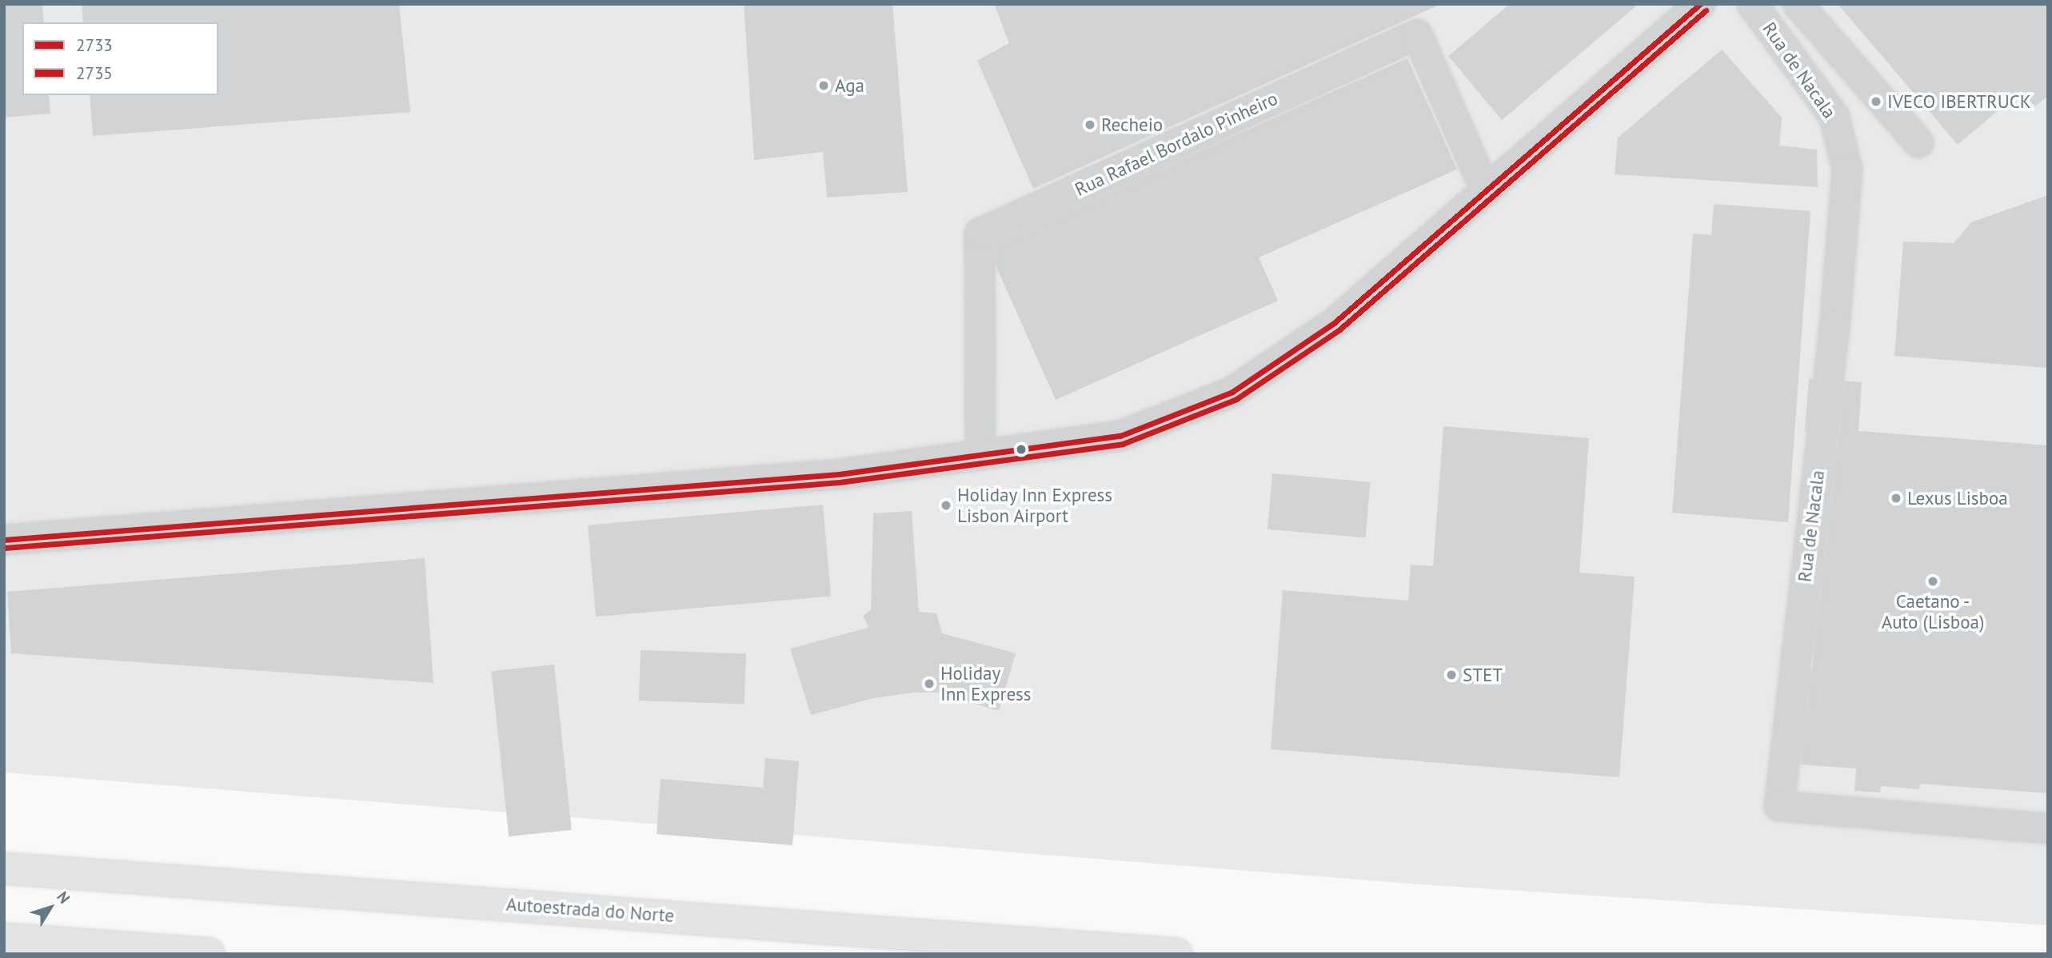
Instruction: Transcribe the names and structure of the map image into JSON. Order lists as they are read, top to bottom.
{
  "streets": {
    "highway": ["Autoestrada do Norte"],
    "street": ["Rua de Nacala", "Rua Rafael Bordalo Pinheiro"]
  },
  "places": [
    "Aga",
    "IVECO IBERTRUCK",
    "Recheio",
    "Lexus Lisboa",
    "Holiday Inn Express Lisbon Airport",
    "Caetano - Auto (Lisboa)",
    "STET",
    "Holiday Inn Express"
  ],
  "lines": ["transit line 2733", "transit line 2735"],
  "legend": ["2733", "2735"],
  "north": "top right"
}
